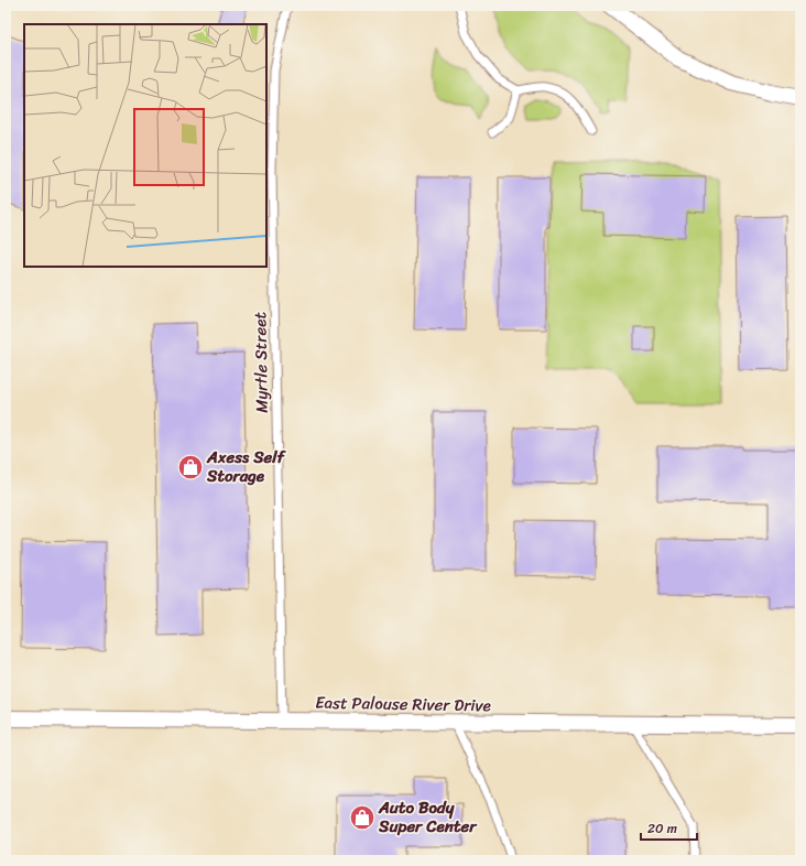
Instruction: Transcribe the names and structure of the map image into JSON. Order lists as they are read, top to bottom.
{
  "streets": {
    "street": ["East Palouse River Drive"],
    "lane": ["Myrtle Street"]
  },
  "crossings": [
    ["Myrtle Street", "East Palouse River Drive"]
  ],
  "places": {
    "shop": ["Axess Self Storage", "Auto Body Super Center"]
  },
  "scale_bar": "20 m"
}
